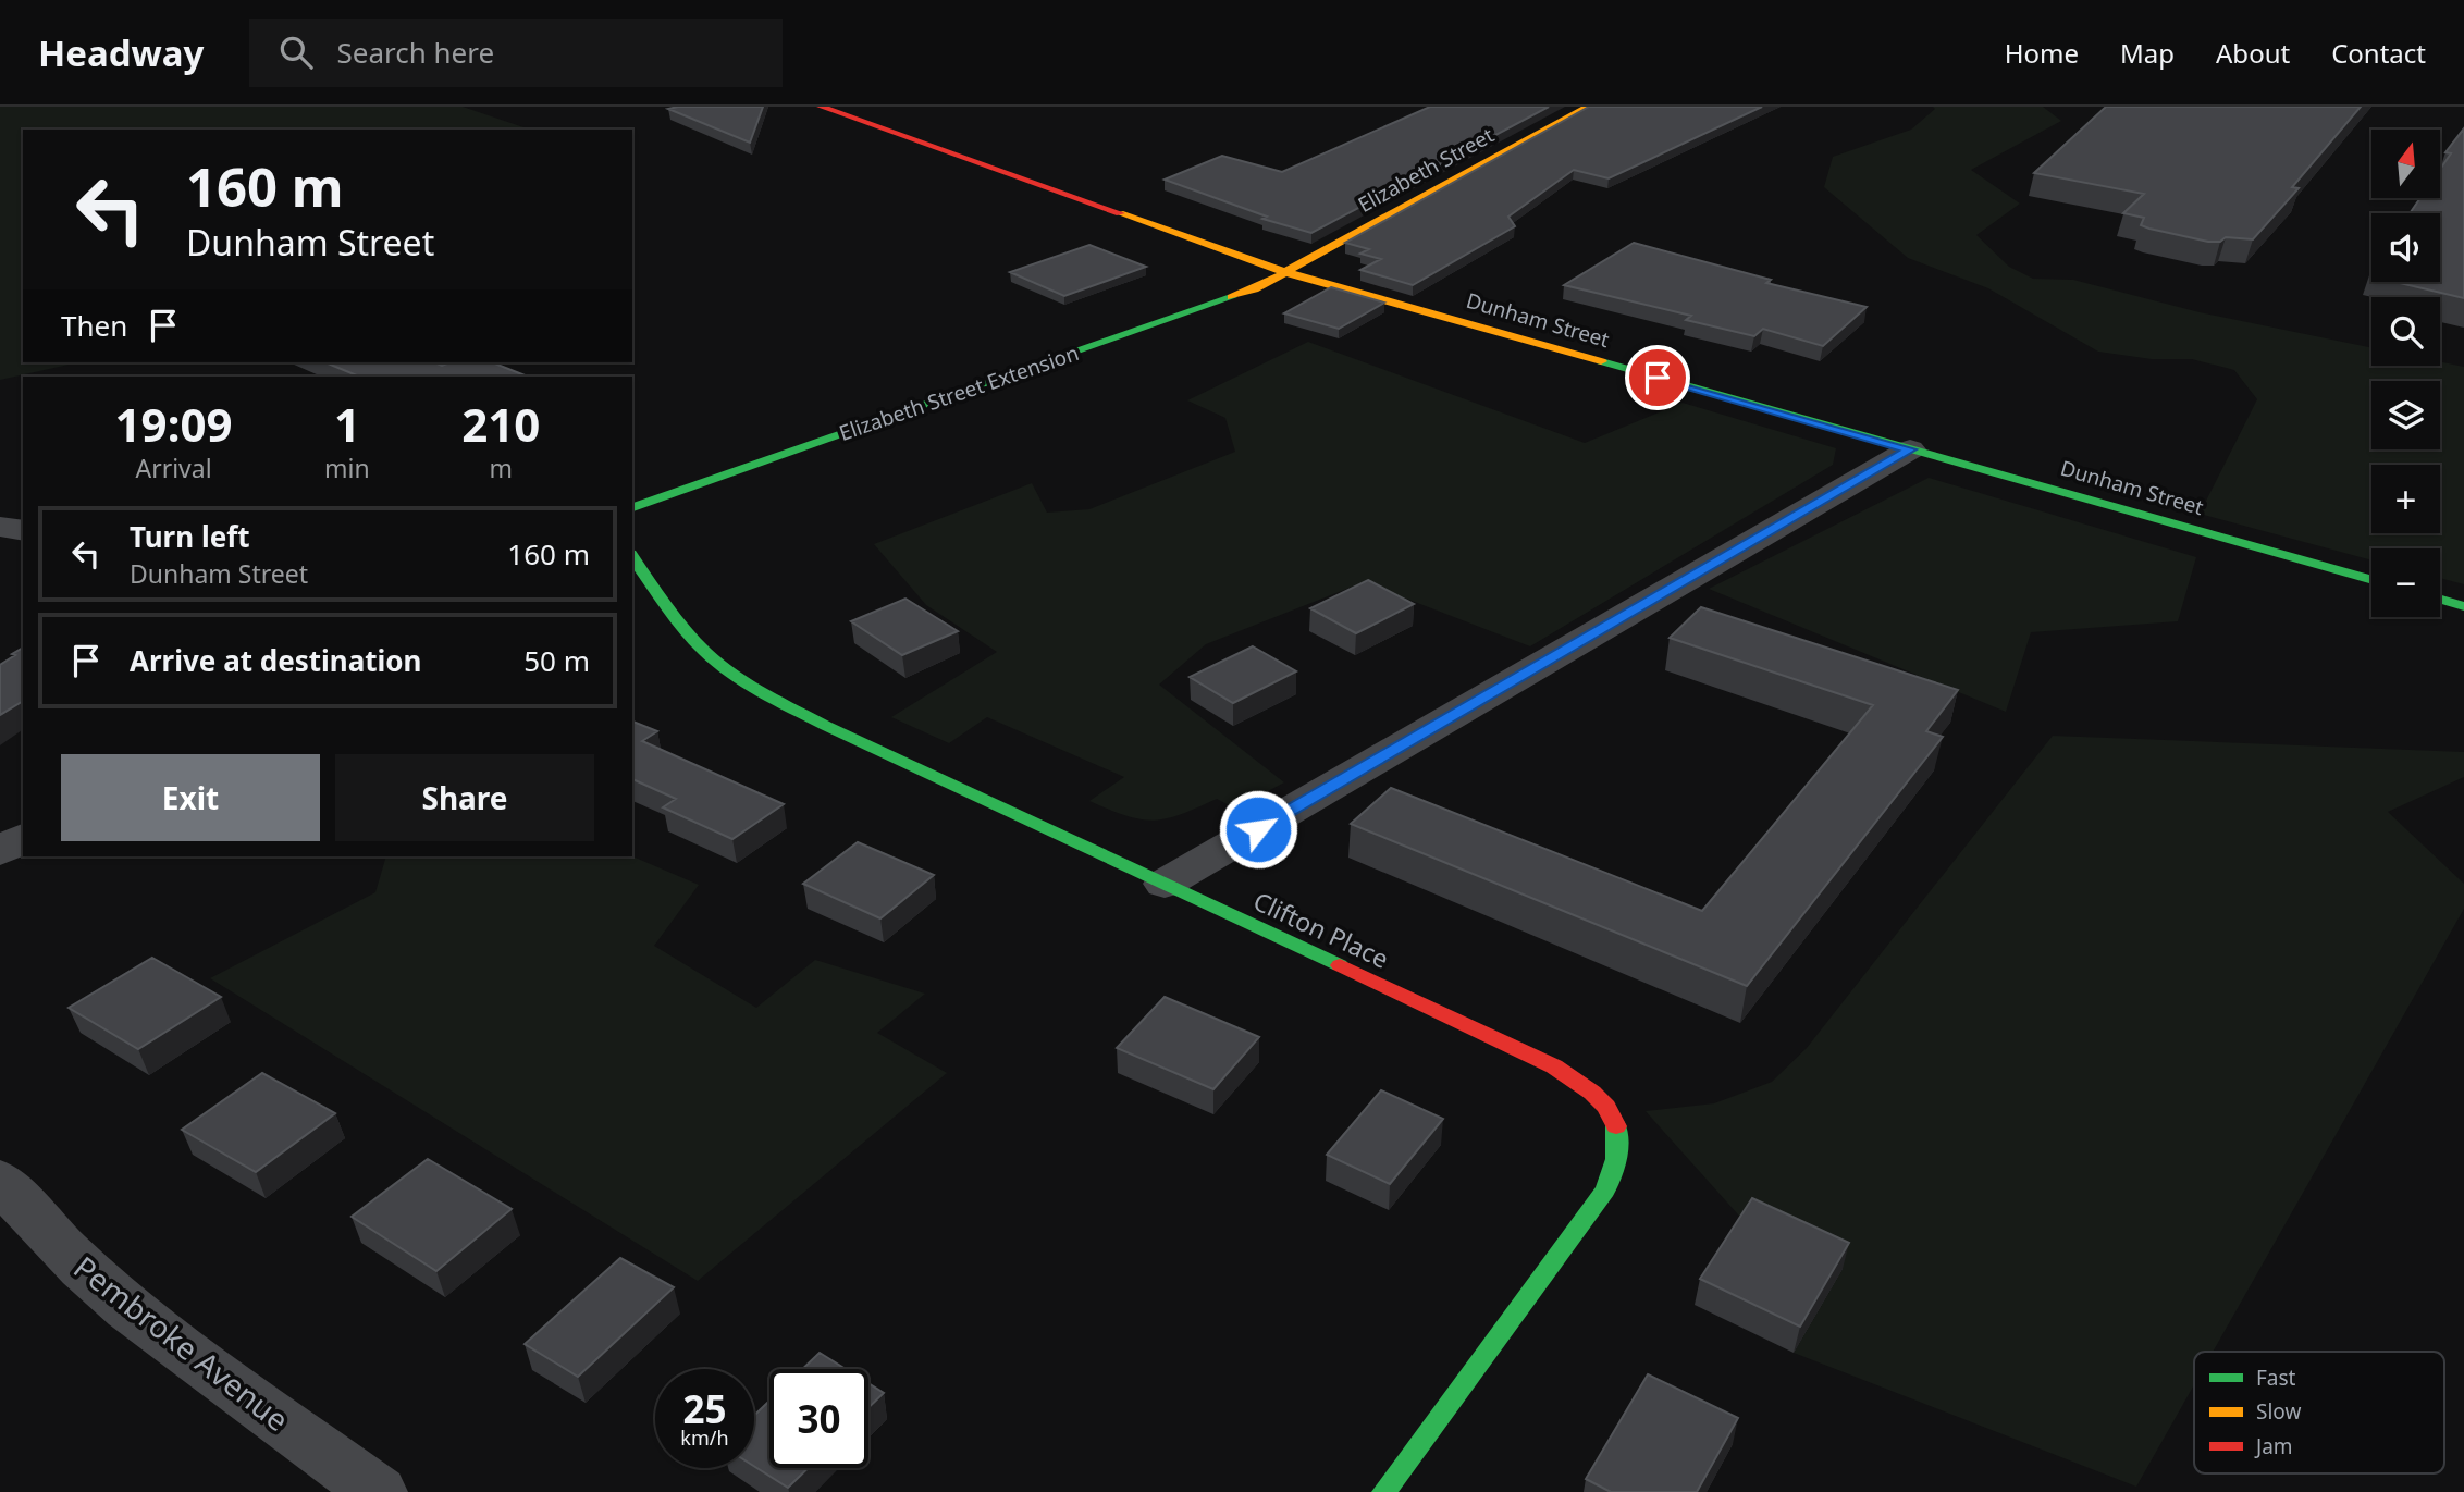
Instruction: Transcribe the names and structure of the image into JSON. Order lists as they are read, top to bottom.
{
  "streets": {
    "street": [
      "Elizabeth Street",
      "Dunham Street",
      "Elizabeth Street Extension",
      "Clifton Place",
      "Pembroke Avenue"
    ]
  },
  "crossings": [
    ["Elizabeth Street", "Dunham Street"],
    ["Elizabeth Street", "Elizabeth Street Extension"],
    ["Dunham Street", "Elizabeth Street Extension"]
  ],
  "legend": ["Fast", "Slow", "Jam"],
  "north": "top",
  "page": {
    "header": "Headway",
    "search": "Search here",
    "nav": [
      "Home",
      "Map",
      "About",
      "Contact"
    ],
    "map_buttons": ["+", "−"],
    "turn": ["160 m", "Dunham Street"],
    "then": "Then",
    "eta": [
      "19:09",
      "Arrival",
      "1",
      "min",
      "210",
      "m"
    ],
    "list": [
      {
        "name": "Turn left",
        "note": "Dunham Street",
        "value": "160 m"
      },
      {
        "name": "Arrive at destination",
        "value": "50 m"
      }
    ],
    "buttons": ["Exit", "Share"],
    "speed": "25 km/h",
    "limit": "30"
  }
}
